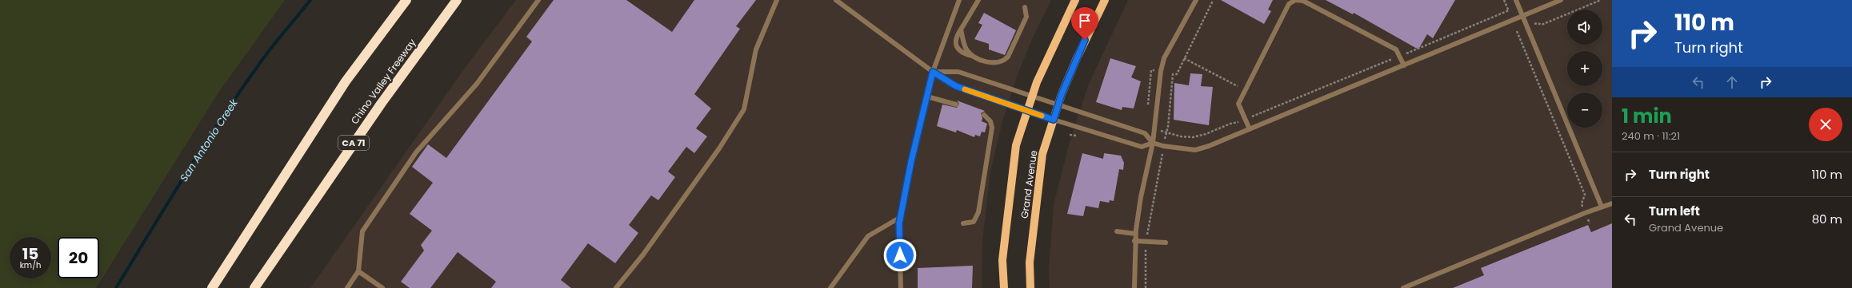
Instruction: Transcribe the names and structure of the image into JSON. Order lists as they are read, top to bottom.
{
  "streets": {
    "highway": ["Chino Valley Freeway", "CA 71"],
    "main road": ["Grand Avenue"]
  },
  "water": ["San Antonio Creek"],
  "page": {
    "turn": ["110 m", "Turn right"],
    "map_buttons": ["+", "−"],
    "heading": ["1 min", "240 m · 11:21"],
    "list": [
      {
        "name": "Turn right",
        "value": "110 m"
      },
      {
        "name": "Turn left",
        "note": "Grand Avenue",
        "value": "80 m"
      }
    ],
    "speed": "15 km/h",
    "limit": "20"
  }
}
